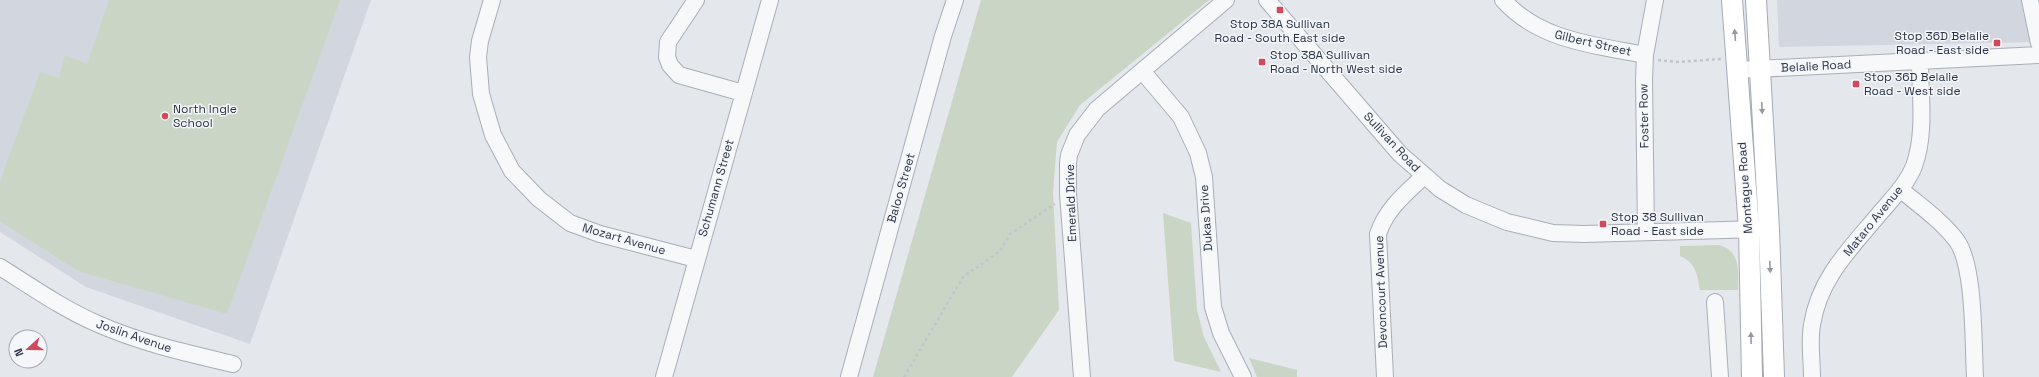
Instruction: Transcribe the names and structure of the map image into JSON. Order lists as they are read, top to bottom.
{
  "streets": {
    "main road": ["Montague Road"],
    "street": [
      "Gilbert Street",
      "Belalie Road",
      "Foster Row",
      "Sullivan Road",
      "Schumann Street",
      "Baloo Street",
      "Emerald Drive",
      "Dukas Drive",
      "Mataro Avenue",
      "Mozart Avenue",
      "Devoncourt Avenue",
      "Joslin Avenue"
    ]
  },
  "crossings": [
    ["Gilbert Street", "Foster Row"],
    ["Belalie Road", "Montague Road"],
    ["Belalie Road", "Mataro Avenue"],
    ["Foster Row", "Sullivan Road"],
    ["Sullivan Road", "Montague Road"],
    ["Sullivan Road", "Devoncourt Avenue"],
    ["Schumann Street", "Mozart Avenue"],
    ["Emerald Drive", "Dukas Drive"]
  ],
  "places": {
    "transit": [
      "Stop 38A Sullivan Road - South East side",
      "Stop 36D Belalie Road - East side",
      "Stop 38A Sullivan Road - North West side",
      "Stop 36D Belalie Road - West side",
      "Stop 38 Sullivan Road - East side"
    ],
    "other": ["North Ingle School"]
  },
  "north": "left"
}
